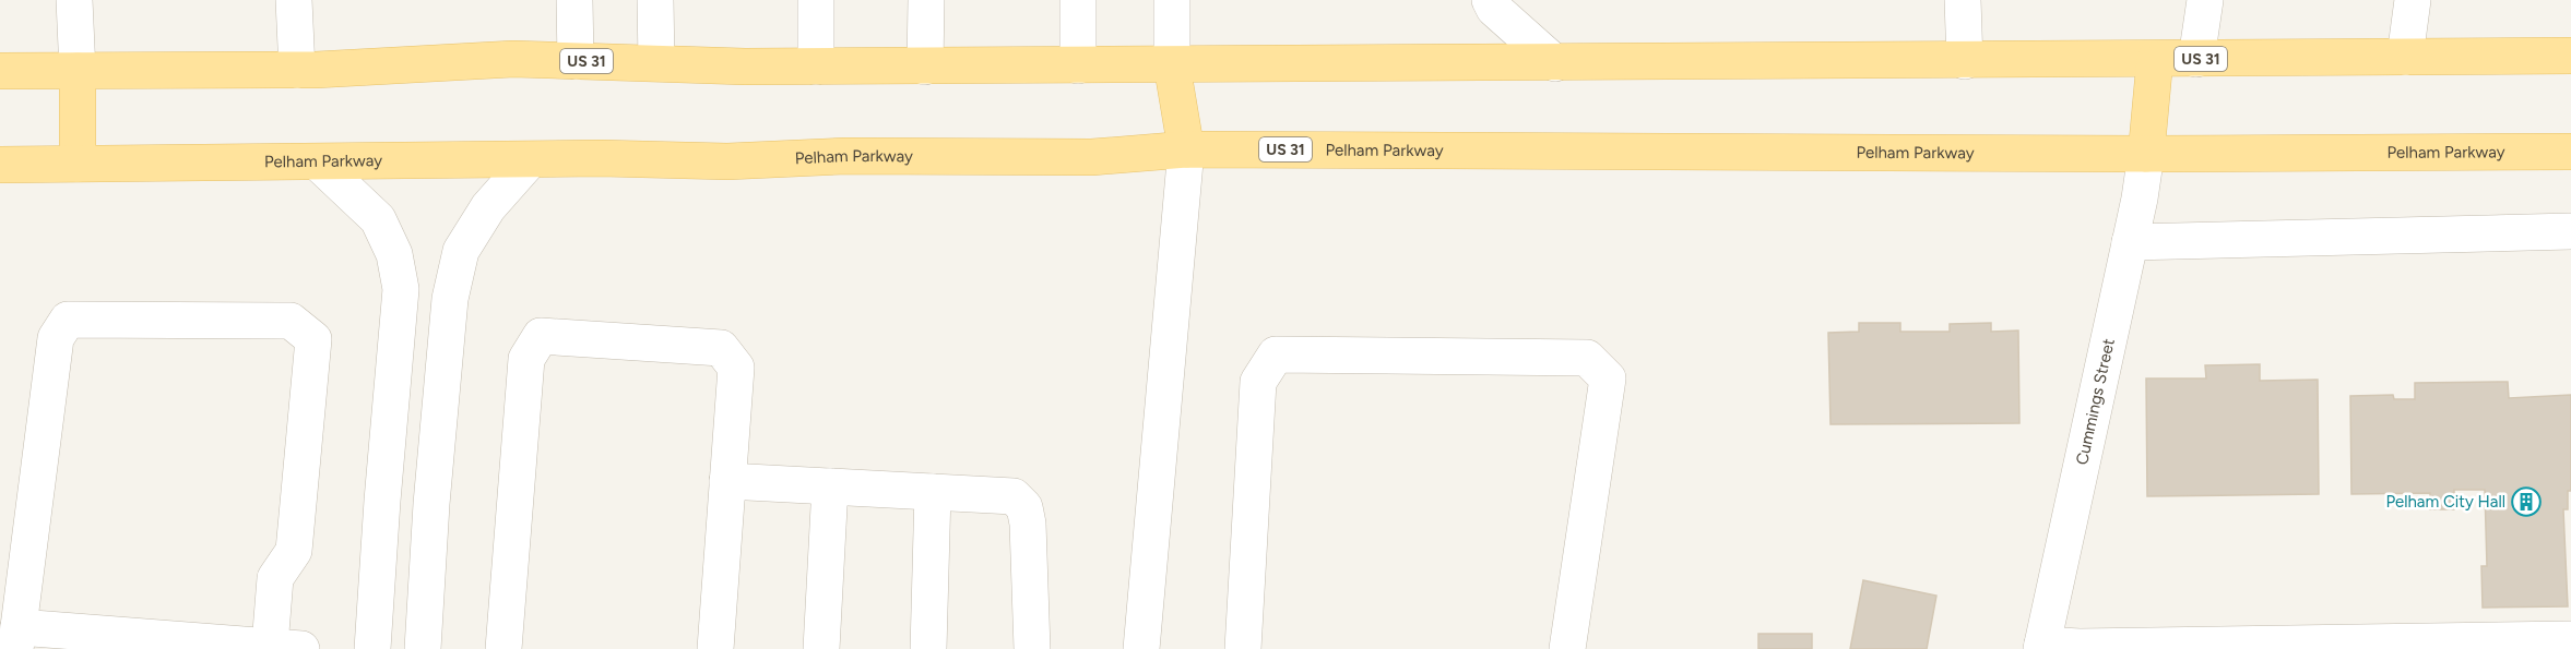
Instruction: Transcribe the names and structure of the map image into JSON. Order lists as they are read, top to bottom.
{
  "streets": {
    "main road": ["US 31", "Pelham Parkway"],
    "street": ["Cummings Street"]
  },
  "crossings": [
    ["Pelham Parkway", "Cummings Street"]
  ],
  "places": {
    "building": ["Pelham City Hall"]
  }
}
